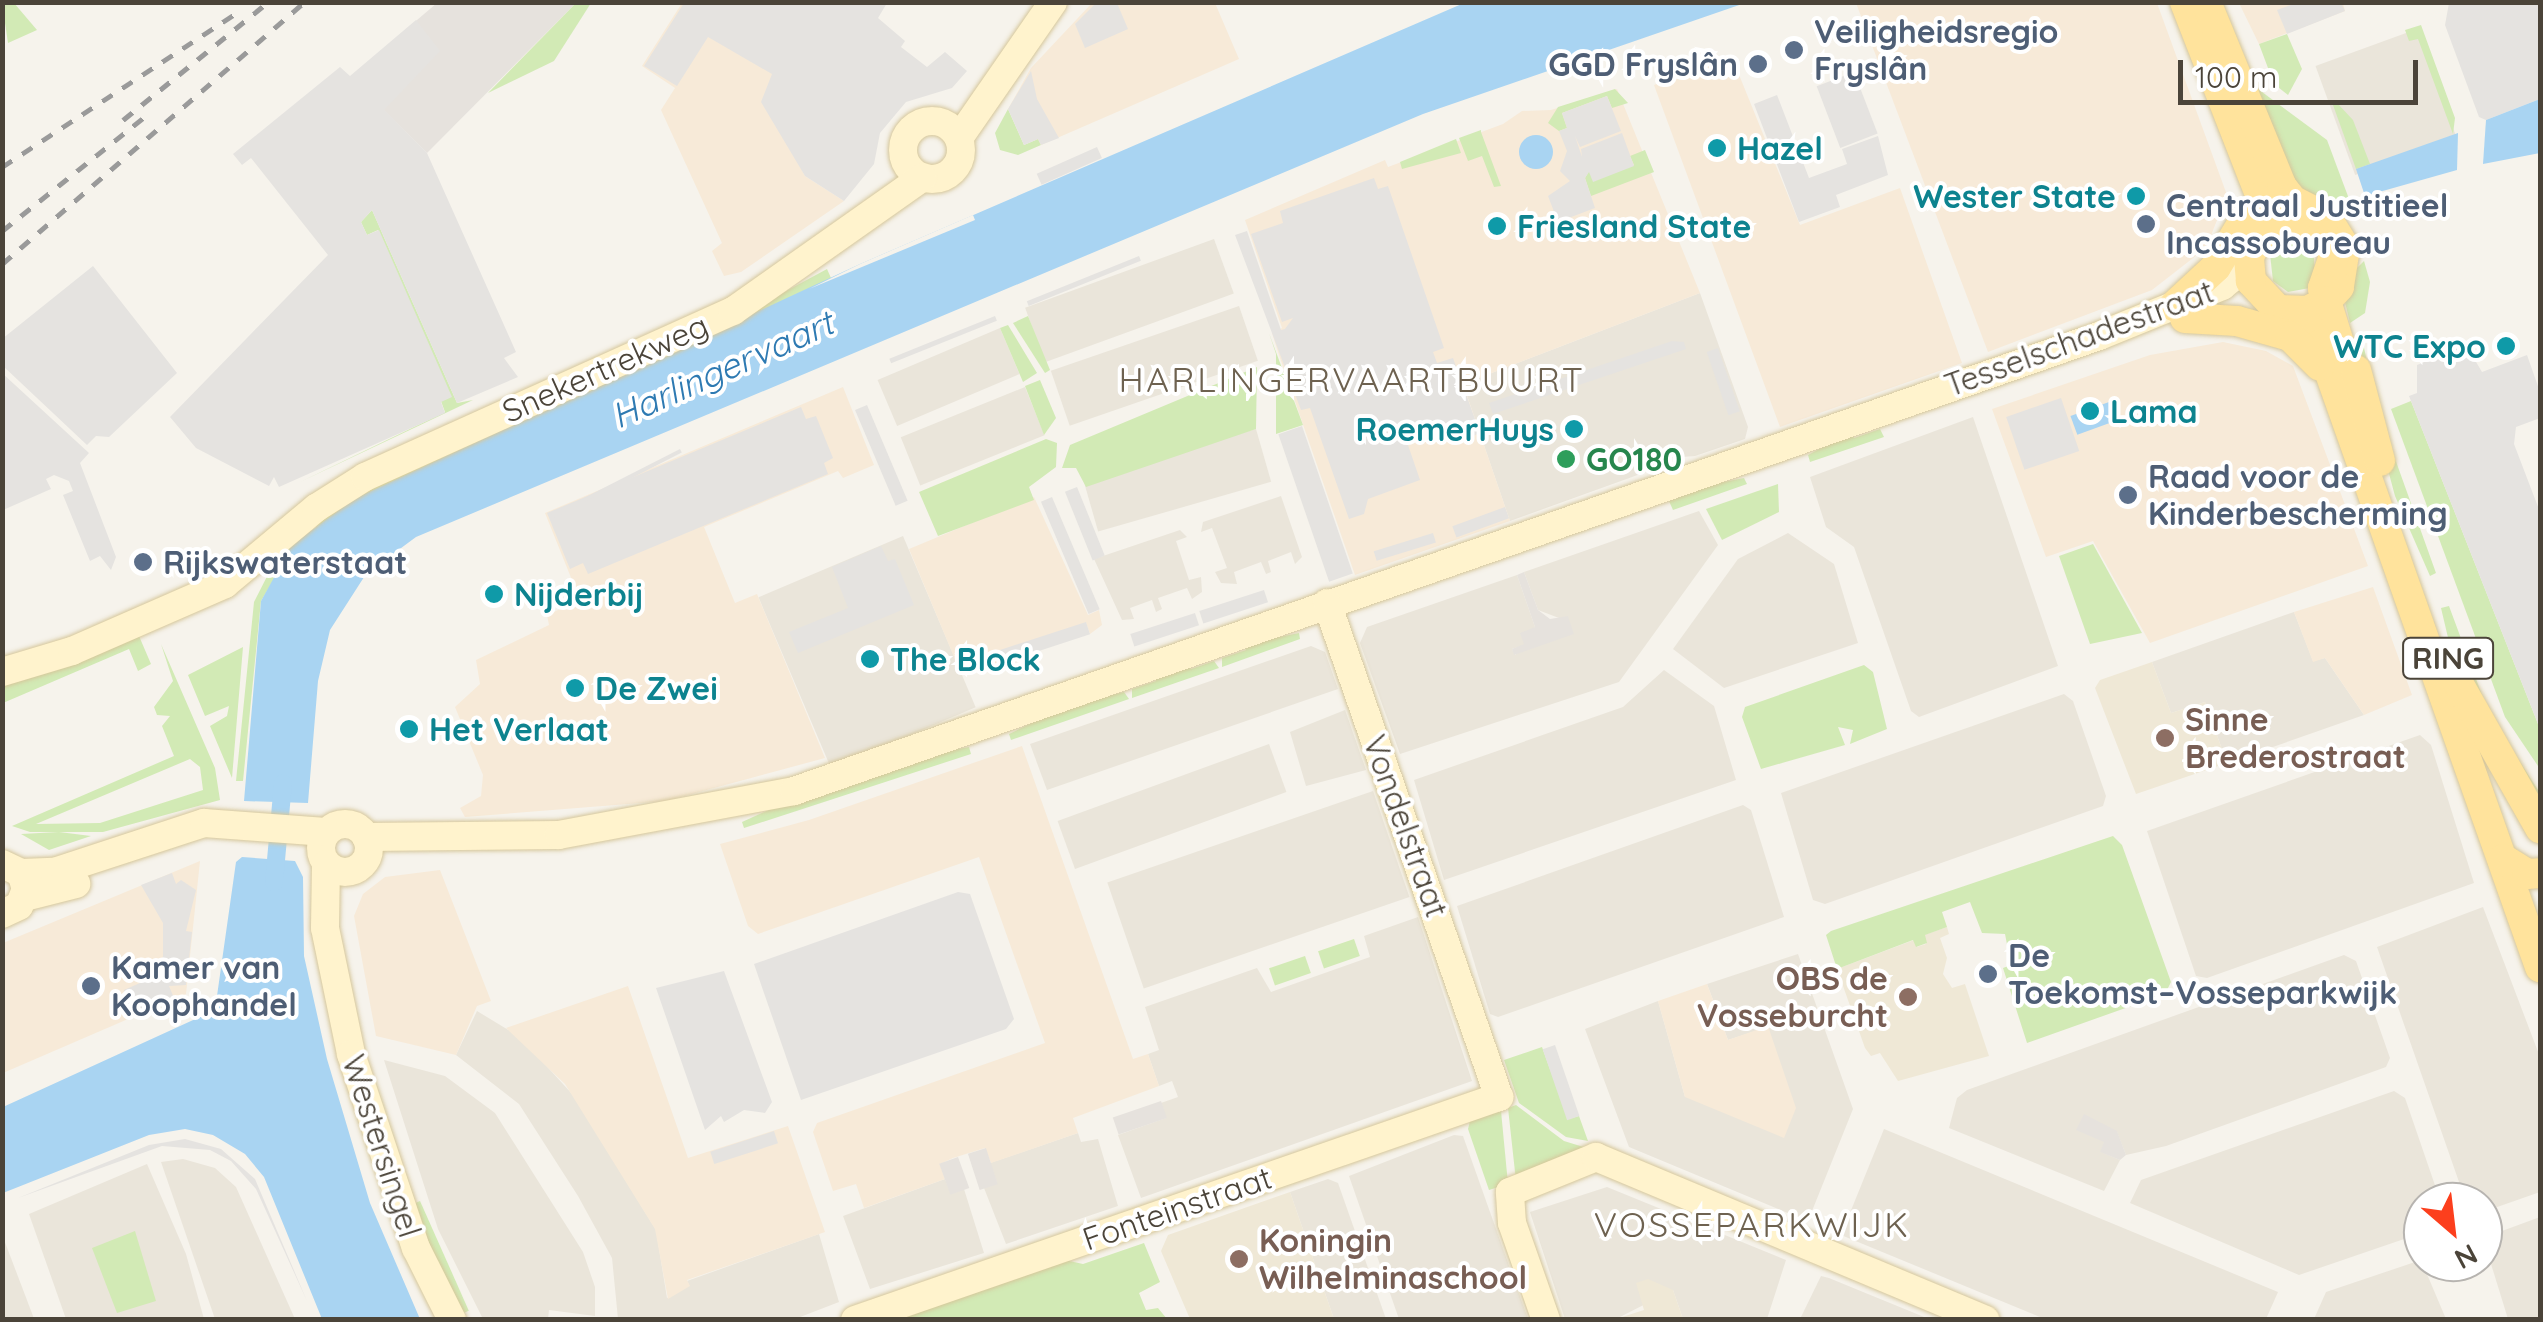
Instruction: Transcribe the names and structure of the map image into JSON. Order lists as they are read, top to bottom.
{
  "streets": {
    "main road": [
      "Tesselschadestraat",
      "Snekertrekweg",
      "RING",
      "Vondelstraat",
      "Westersingel",
      "Fonteinstraat"
    ]
  },
  "crossings": [
    ["Tesselschadestraat", "RING"],
    ["Tesselschadestraat", "Vondelstraat"],
    ["Tesselschadestraat", "Westersingel"],
    ["Vondelstraat", "Fonteinstraat"]
  ],
  "districts": ["HARLINGERVAARTBUURT", "VOSSEPARKWIJK"],
  "water": ["Harlingervaart"],
  "places": [
    "Veiligheidsregio Fryslân",
    "GGD Fryslân",
    "Hazel",
    "Wester State",
    "Centraal Justitieel Incassobureau",
    "Friesland State",
    "WTC Expo",
    "Lama",
    "RoemerHuys",
    "GO180",
    "Raad voor de Kinderbescherming",
    "Rijkswaterstaat",
    "Nijderbij",
    "The Block",
    "De Zwei",
    "Het Verlaat",
    "Sinne Brederostraat",
    "De Toekomst–Vosseparkwijk",
    "Kamer van Koophandel",
    "OBS de Vosseburcht",
    "Koningin Wilhelminaschool"
  ],
  "scale_bar": "100 m",
  "north": "bottom right"
}
